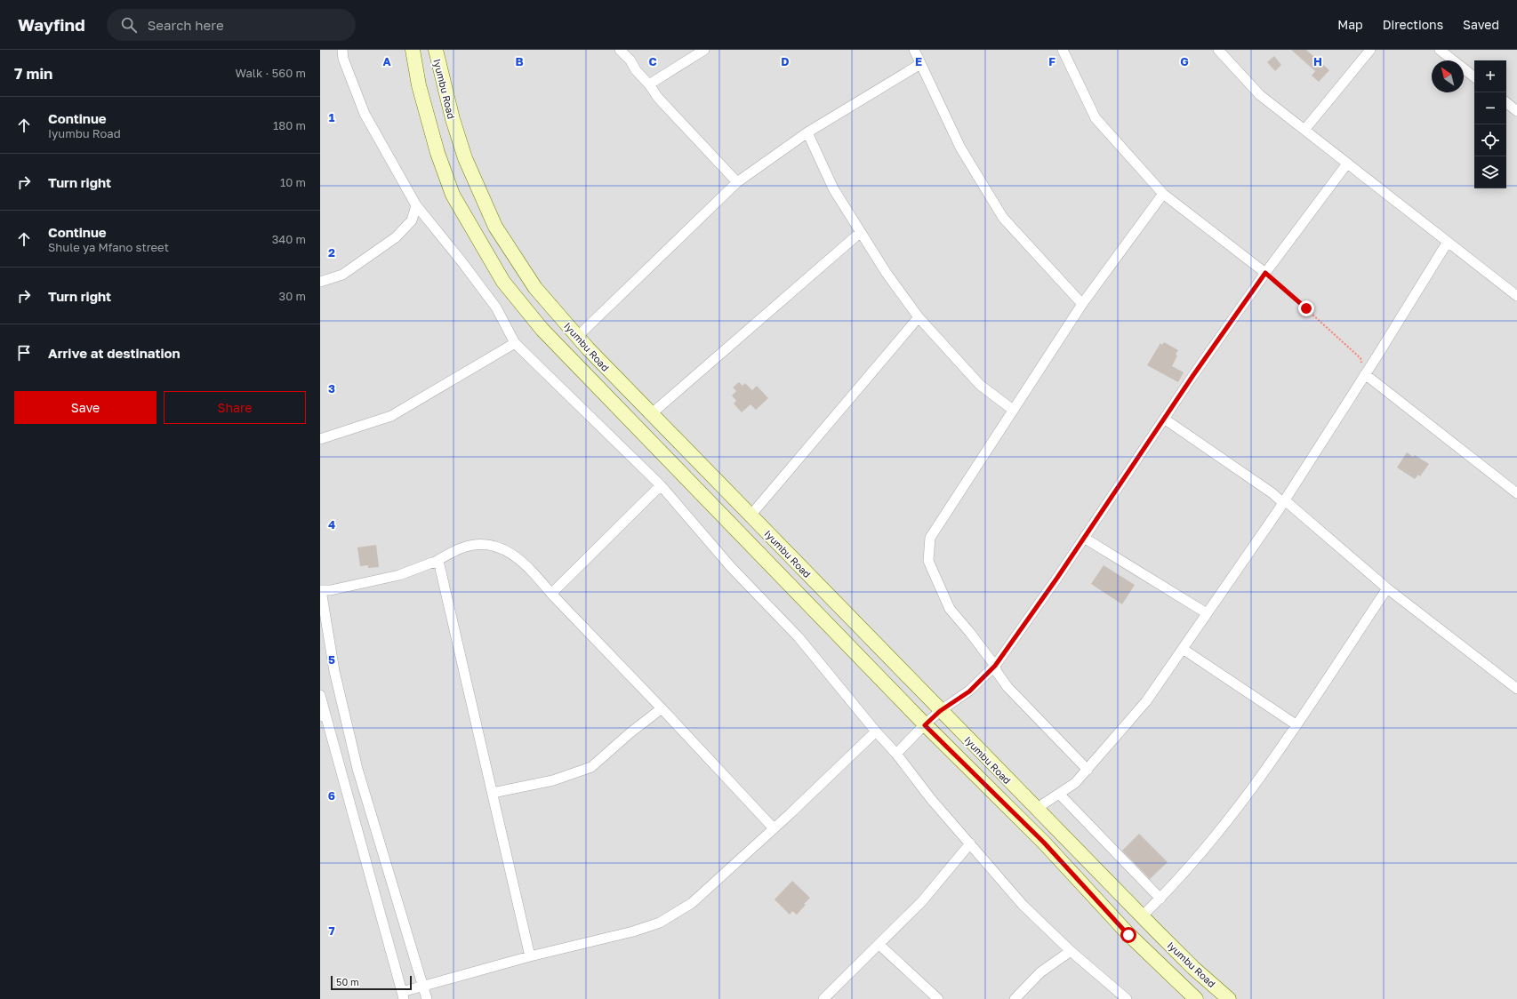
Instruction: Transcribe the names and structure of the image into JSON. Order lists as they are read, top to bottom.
{
  "streets": {
    "main road": ["Iyumbu Road"]
  },
  "scale_bar": "50 m",
  "north": "top left",
  "page": {
    "header": "Wayfind",
    "search": "Search here",
    "nav": ["Map", "Directions", "Saved"],
    "heading": ["7 min", "Walk · 560 m"],
    "map_buttons": ["+", "−"],
    "list": [
      ["Continue", "Iyumbu Road", "180 m"],
      ["Turn right", "10 m"],
      ["Continue", "Shule ya Mfano street", "340 m"],
      ["Turn right", "30 m"],
      "Arrive at destination"
    ],
    "buttons": ["Save", "Share"],
    "scale": "50 m"
  },
  "grid": {
    "columns": [
      "A",
      "B",
      "C",
      "D",
      "E",
      "F",
      "G",
      "H"
    ],
    "rows": [
      "1",
      "2",
      "3",
      "4",
      "5",
      "6",
      "7"
    ]
  }
}
